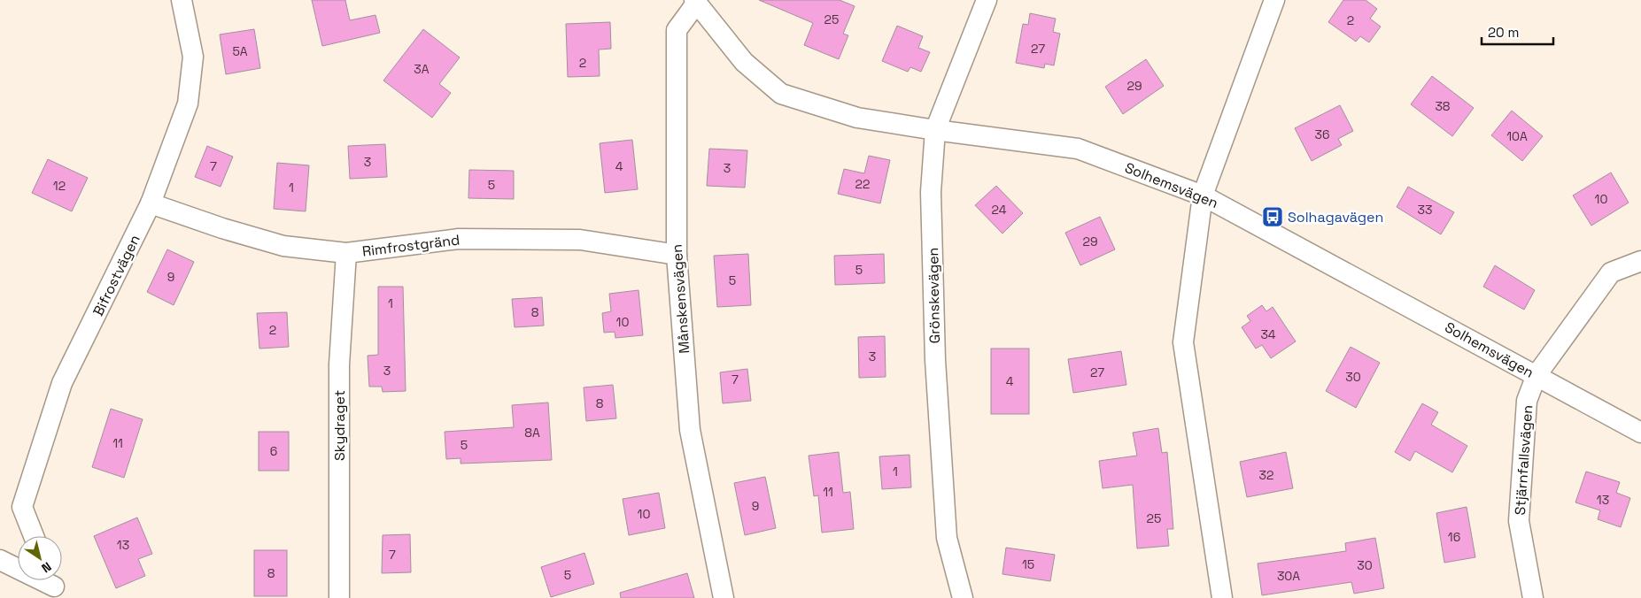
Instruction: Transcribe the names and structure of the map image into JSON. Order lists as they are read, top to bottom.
{
  "streets": {
    "street": [
      "Solhemsvägen",
      "Rimfrostgränd",
      "Bifrostvägen",
      "Grönskevägen",
      "Månskensvägen",
      "Skydraget",
      "Stjärnfallsvägen"
    ]
  },
  "crossings": [
    ["Solhemsvägen", "Grönskevägen"],
    ["Solhemsvägen", "Månskensvägen"],
    ["Solhemsvägen", "Stjärnfallsvägen"],
    ["Rimfrostgränd", "Bifrostvägen"],
    ["Rimfrostgränd", "Månskensvägen"],
    ["Rimfrostgränd", "Skydraget"]
  ],
  "places": {
    "bus stop": ["Solhagavägen"]
  },
  "house_numbers": [
    "25",
    "2",
    "27",
    "5A",
    "2",
    "3A",
    "29",
    "38",
    "36",
    "10A",
    "3",
    "7",
    "4",
    "3",
    "22",
    "5",
    "12",
    "1",
    "10",
    "24",
    "33",
    "29",
    "5",
    "9",
    "5",
    "1",
    "8",
    "10",
    "2",
    "34",
    "3",
    "3",
    "27",
    "30",
    "7",
    "4",
    "8",
    "8A",
    "11",
    "5",
    "6",
    "1",
    "32",
    "11",
    "13",
    "9",
    "10",
    "25",
    "16",
    "13",
    "7",
    "15",
    "30",
    "8",
    "5",
    "30A"
  ],
  "scale_bar": "20 m",
  "north": "bottom right"
}
